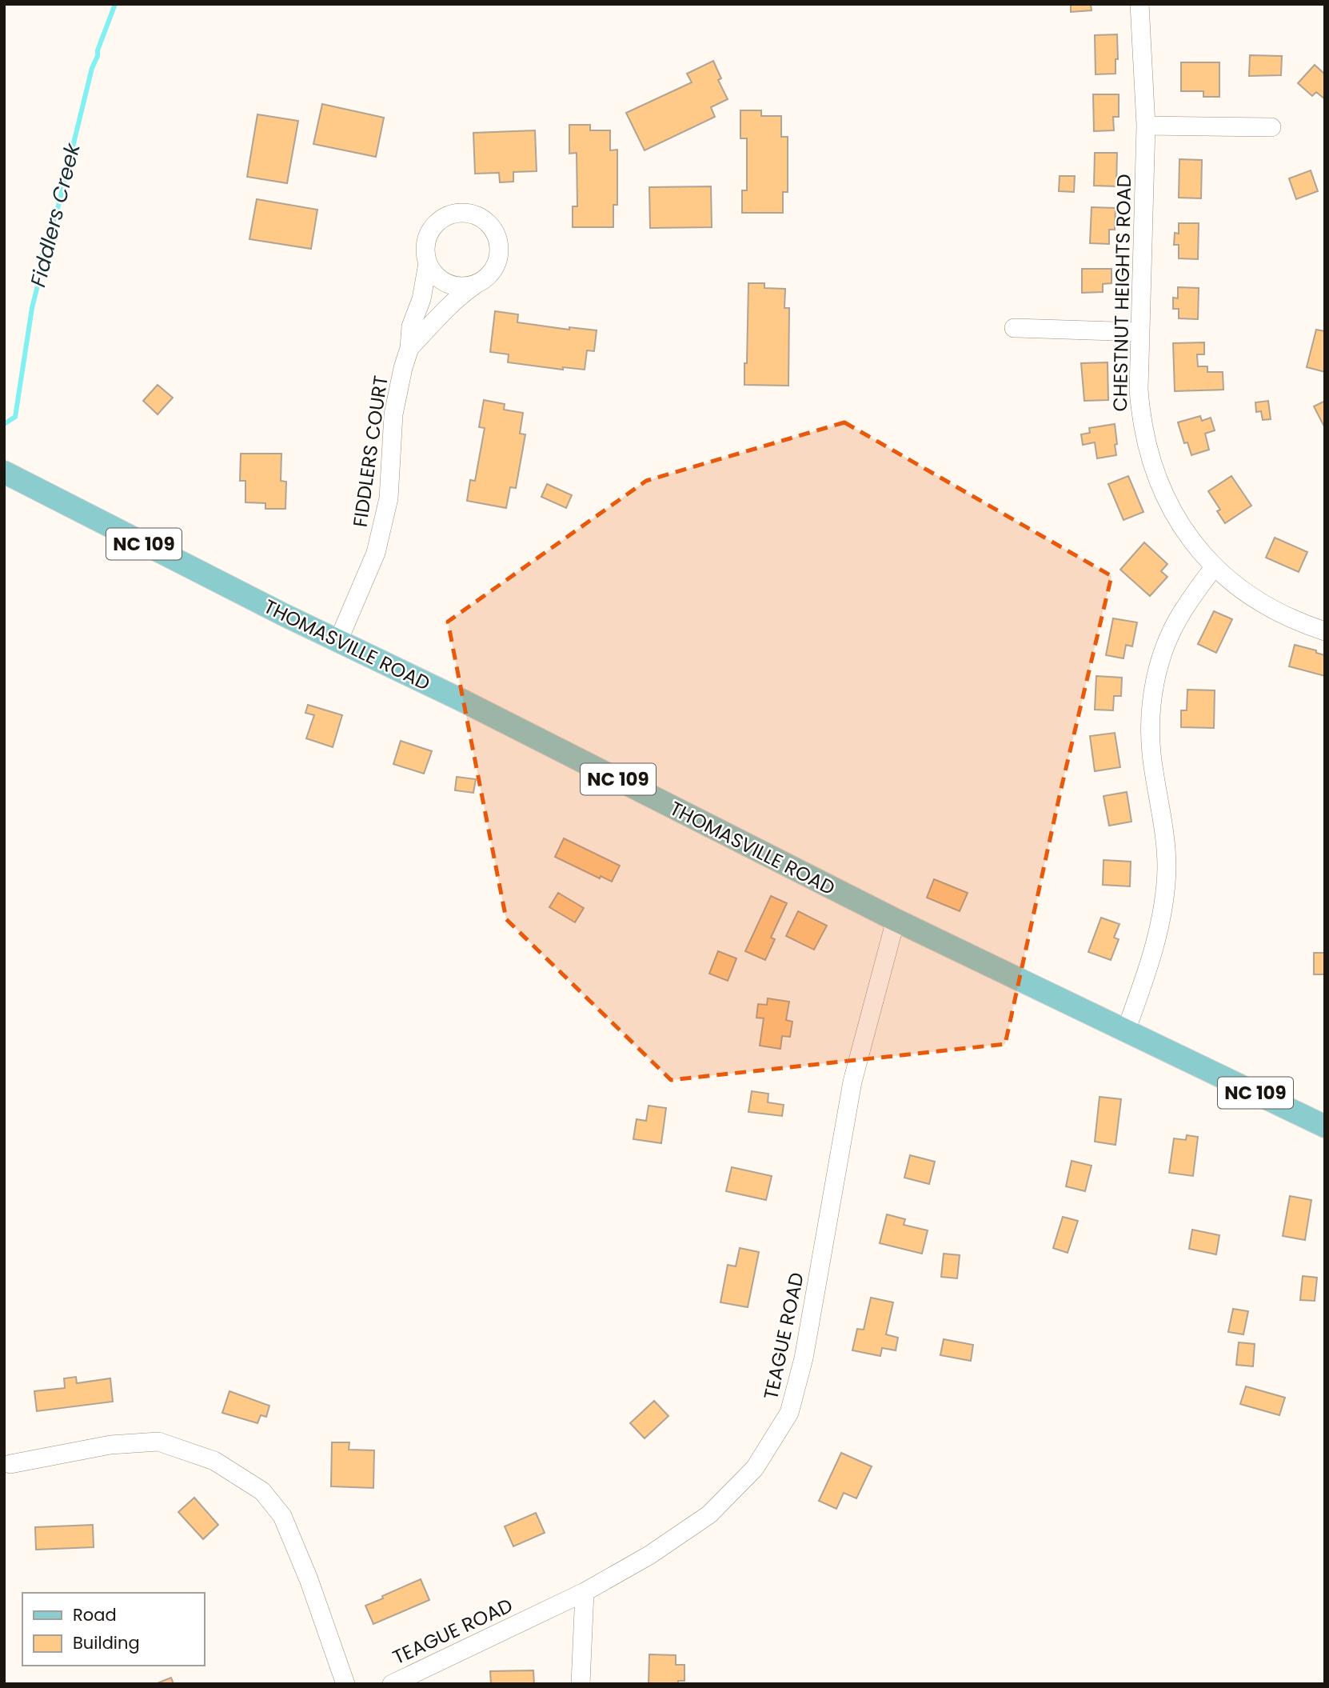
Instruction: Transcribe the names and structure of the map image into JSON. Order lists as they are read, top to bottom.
{
  "streets": {
    "main road": ["NC 109", "THOMASVILLE ROAD"],
    "street": ["CHESTNUT HEIGHTS ROAD", "FIDDLERS COURT", "TEAGUE ROAD"]
  },
  "crossings": [
    ["FIDDLERS COURT", "THOMASVILLE ROAD"],
    ["THOMASVILLE ROAD", "TEAGUE ROAD"]
  ],
  "water": ["Fiddlers Creek"],
  "legend": ["Road", "Building"]
}
